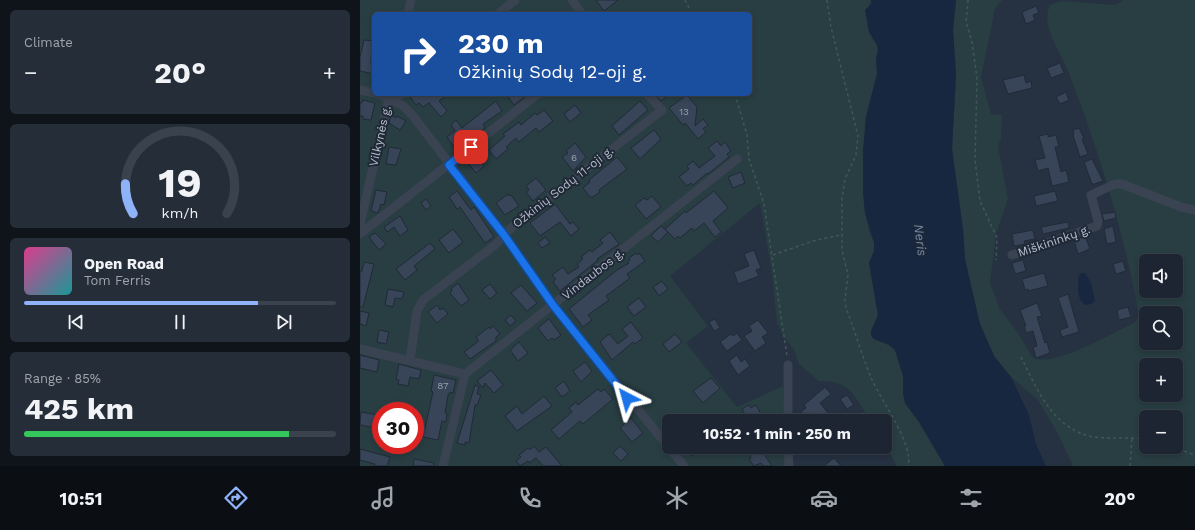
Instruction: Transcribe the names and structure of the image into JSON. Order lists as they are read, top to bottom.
{
  "streets": {
    "street": [
      "Vilkynės g.",
      "Ožkinių Sodų 11-oji g.",
      "Miškininkų g.",
      "Vindaubos g."
    ]
  },
  "water": ["Neris"],
  "house_numbers": ["13", "6", "87"],
  "page": {
    "tile": [
      "Climate",
      ["Range · 85%", "425 km"]
    ],
    "turn": ["230 m", "Ožkinių Sodų 12-oji g."],
    "heat": ["−", "20°", "+"],
    "song": ["Open Road", "Tom Ferris"],
    "map_buttons": ["+", "−"],
    "limit": "30",
    "trip": "10:52 · 1 min · 250 m",
    "tabs": ["10:51", "20°"],
    "gauge": ["19", "km/h"]
  }
}
